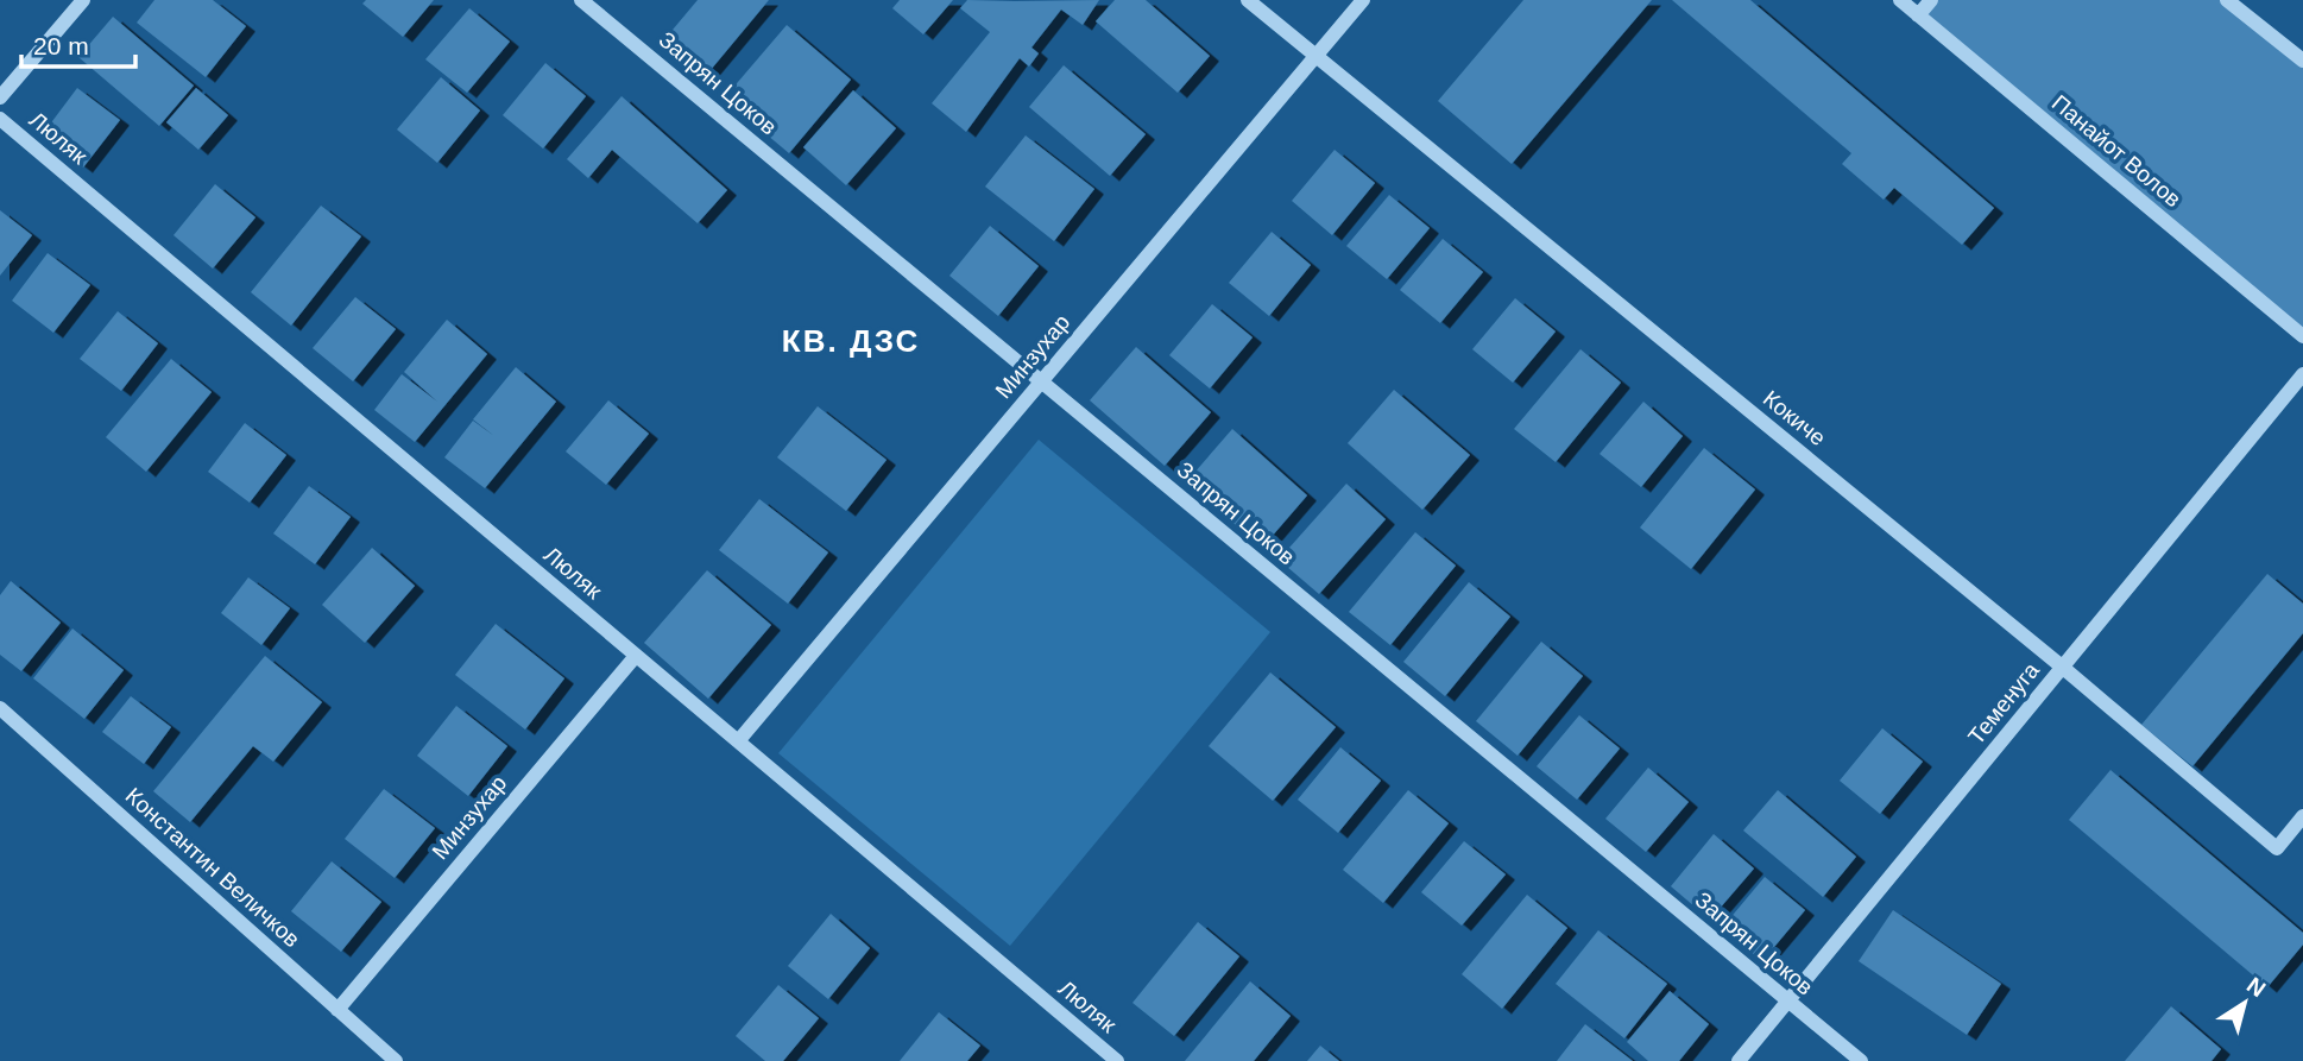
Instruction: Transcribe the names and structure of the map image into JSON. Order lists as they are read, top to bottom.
{
  "streets": {
    "street": [
      "Запрян Цоков",
      "Люляк",
      "Панайот Волов",
      "Минзухар",
      "Кокиче",
      "Теменуга",
      "Константин Величков"
    ]
  },
  "crossings": [
    ["Запрян Цоков", "Минзухар"],
    ["Запрян Цоков", "Теменуга"],
    ["Люляк", "Минзухар"],
    ["Минзухар", "Кокиче"],
    ["Минзухар", "Константин Величков"],
    ["Кокиче", "Теменуга"]
  ],
  "districts": ["КВ. ДЗС"],
  "scale_bar": "20 m",
  "north": "top right"
}
